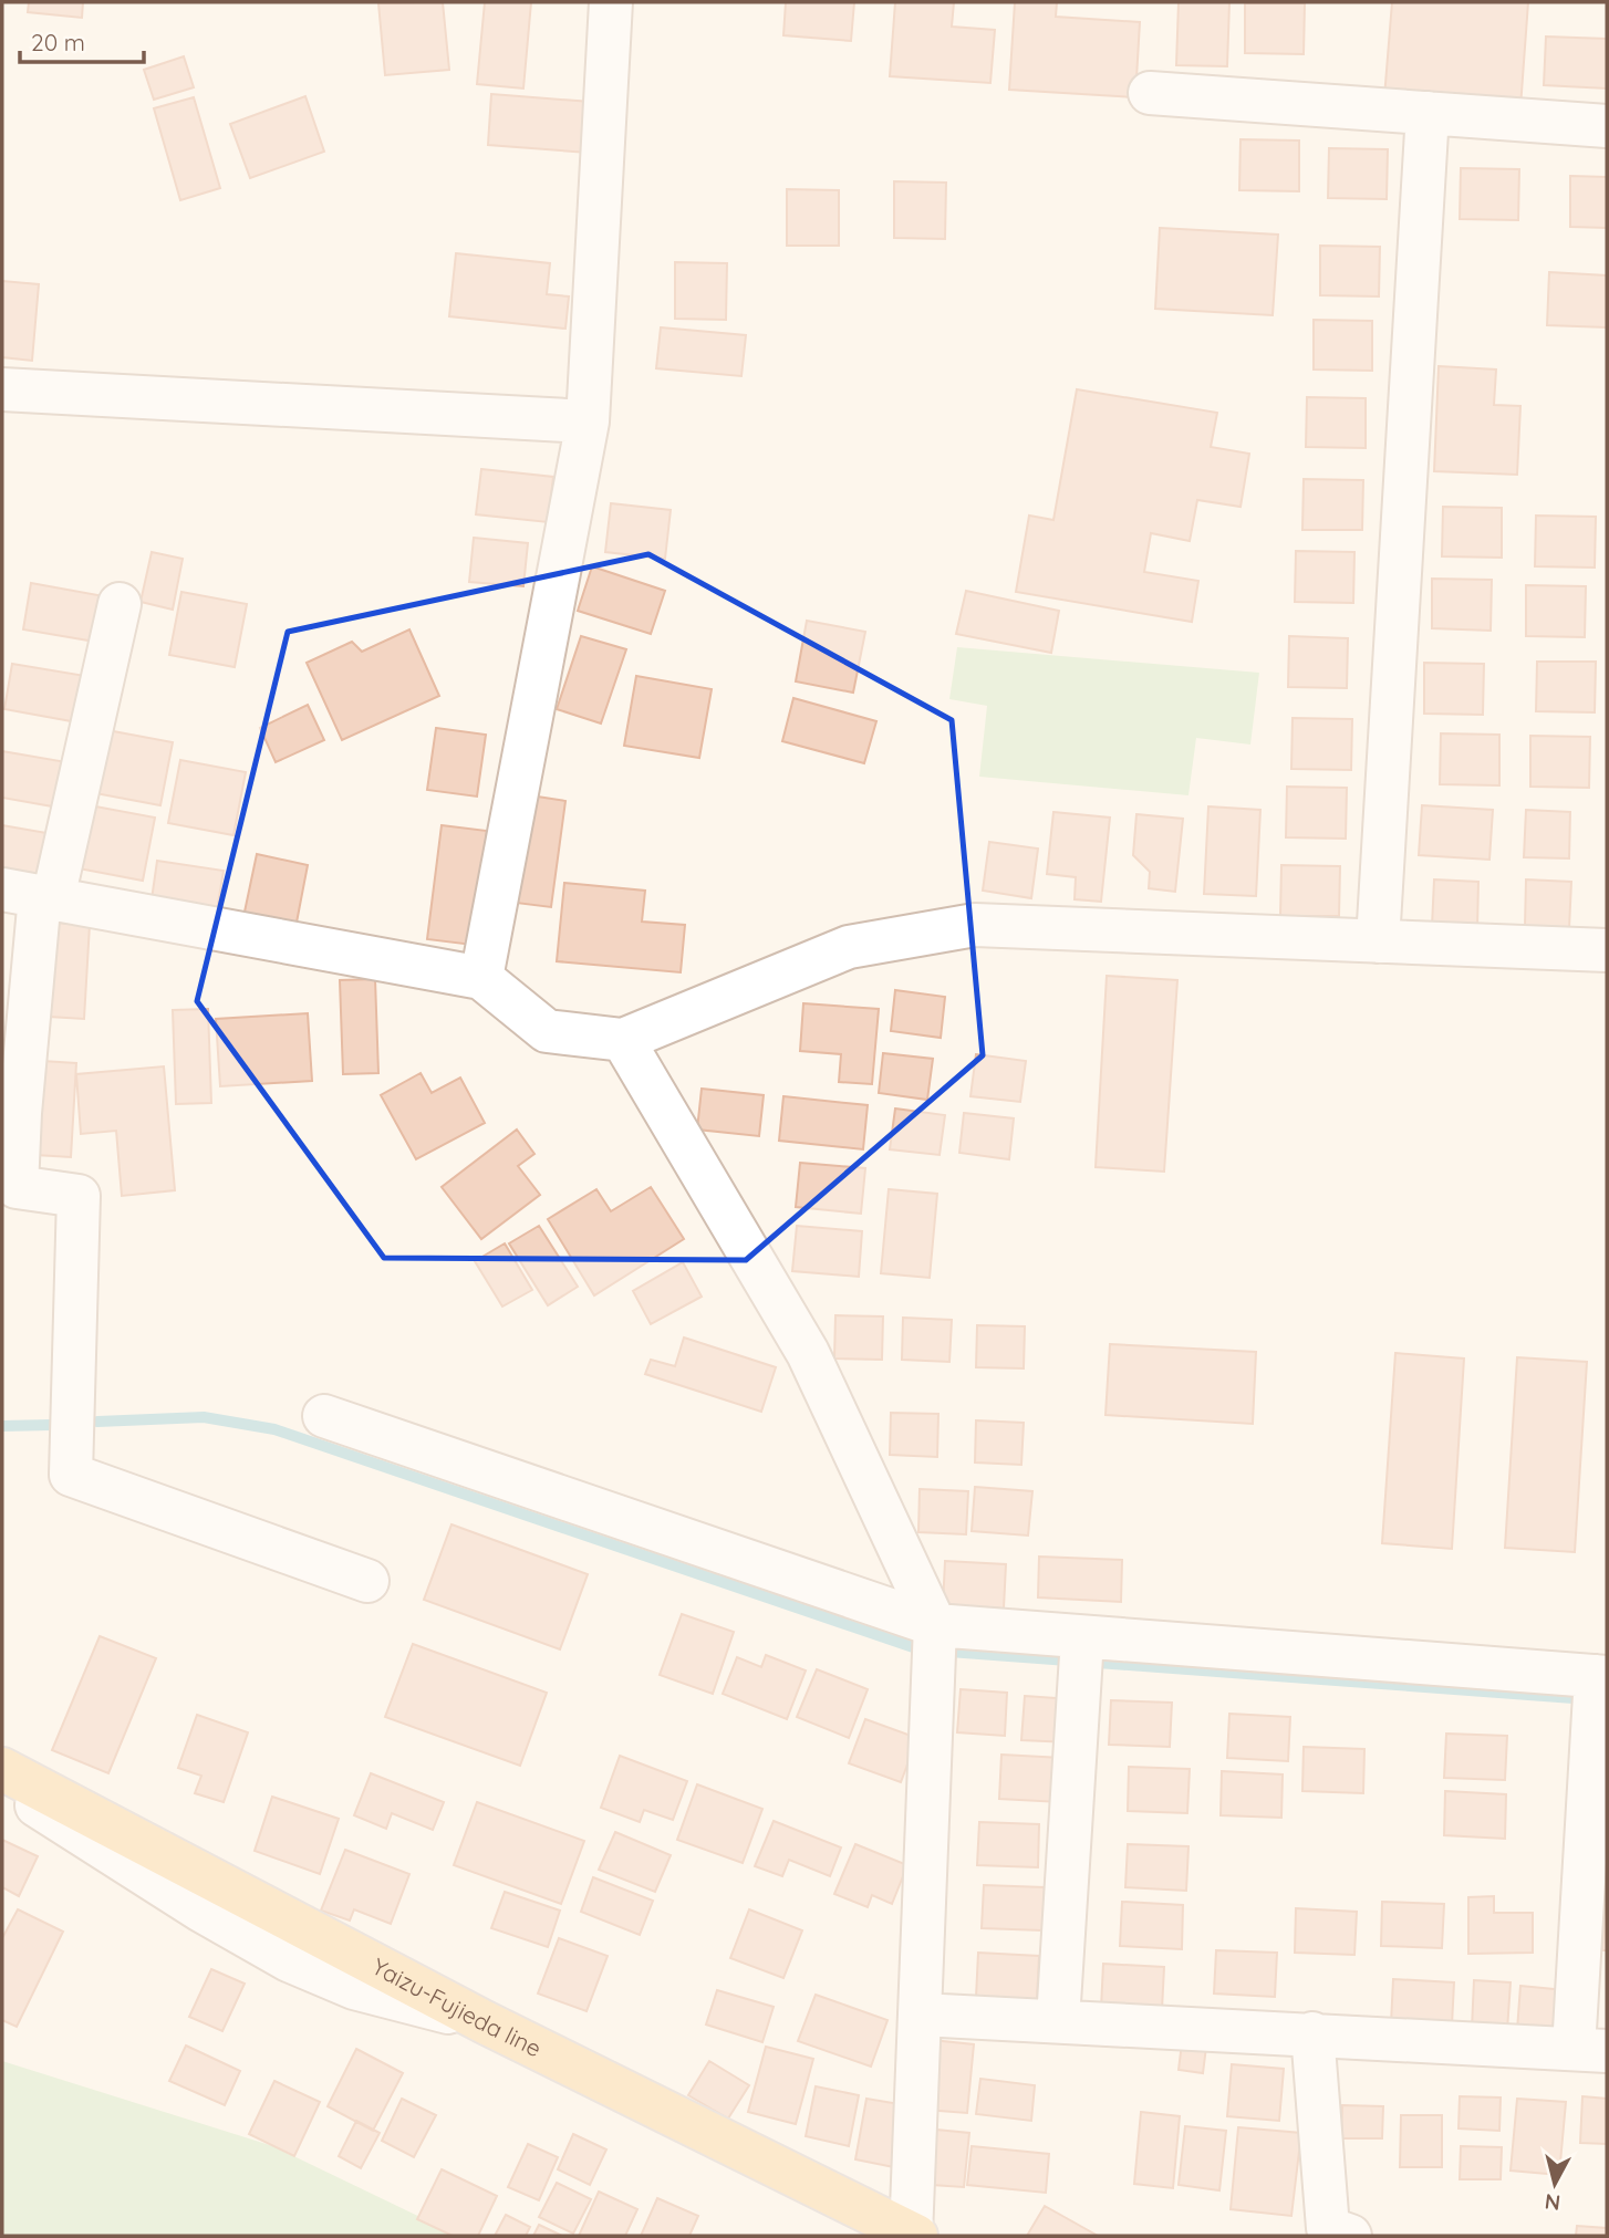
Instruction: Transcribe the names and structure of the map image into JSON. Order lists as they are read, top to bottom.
{
  "streets": {
    "main road": ["Yaizu-Fujieda line"]
  },
  "scale_bar": "20 m",
  "north": "bottom"
}
